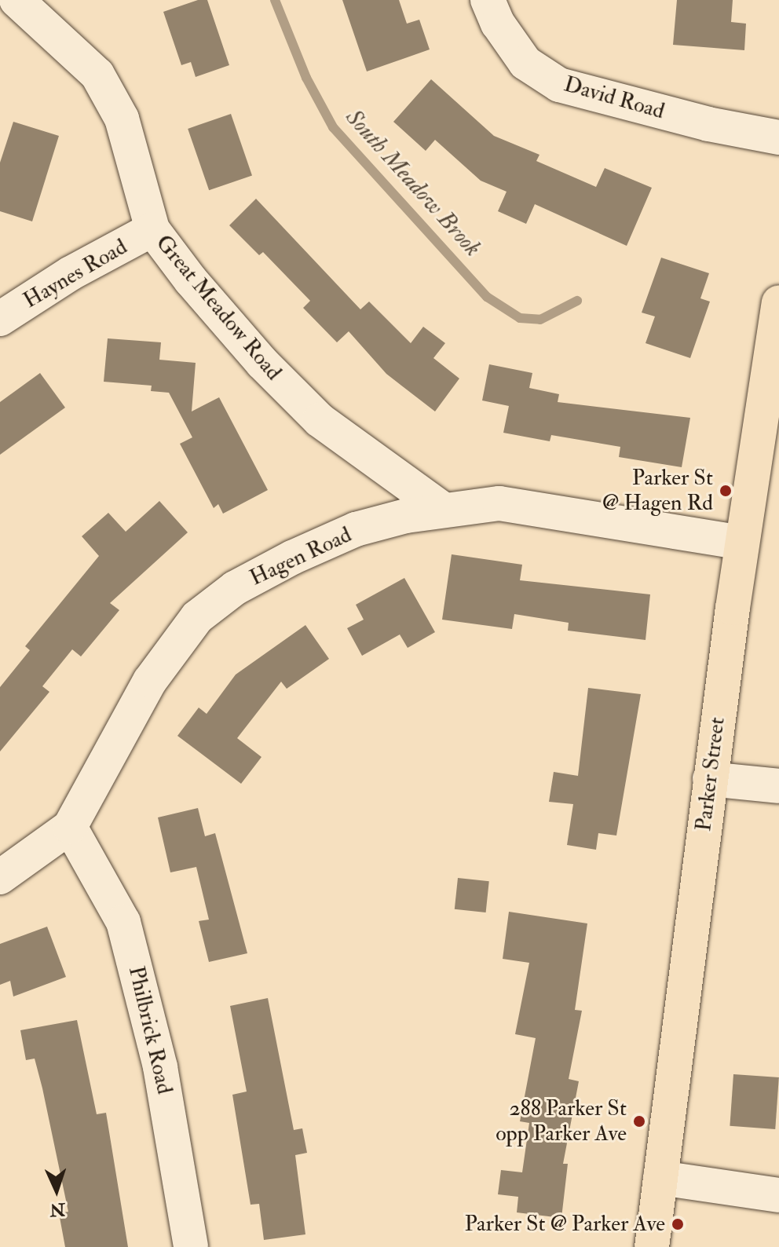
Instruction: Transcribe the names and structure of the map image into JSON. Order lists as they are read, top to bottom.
{
  "streets": {
    "main road": ["Parker Street"],
    "street": [
      "David Road",
      "Haynes Road",
      "Great Meadow Road",
      "Hagen Road",
      "Philbrick Road"
    ]
  },
  "crossings": [
    ["Haynes Road", "Great Meadow Road"],
    ["Great Meadow Road", "Hagen Road"],
    ["Hagen Road", "Parker Street"],
    ["Hagen Road", "Philbrick Road"]
  ],
  "water": ["South Meadow Brook"],
  "places": ["Parker St @ Hagen Rd", "288 Parker St opp Parker Ave", "Parker St @ Parker Ave"],
  "north": "bottom"
}
